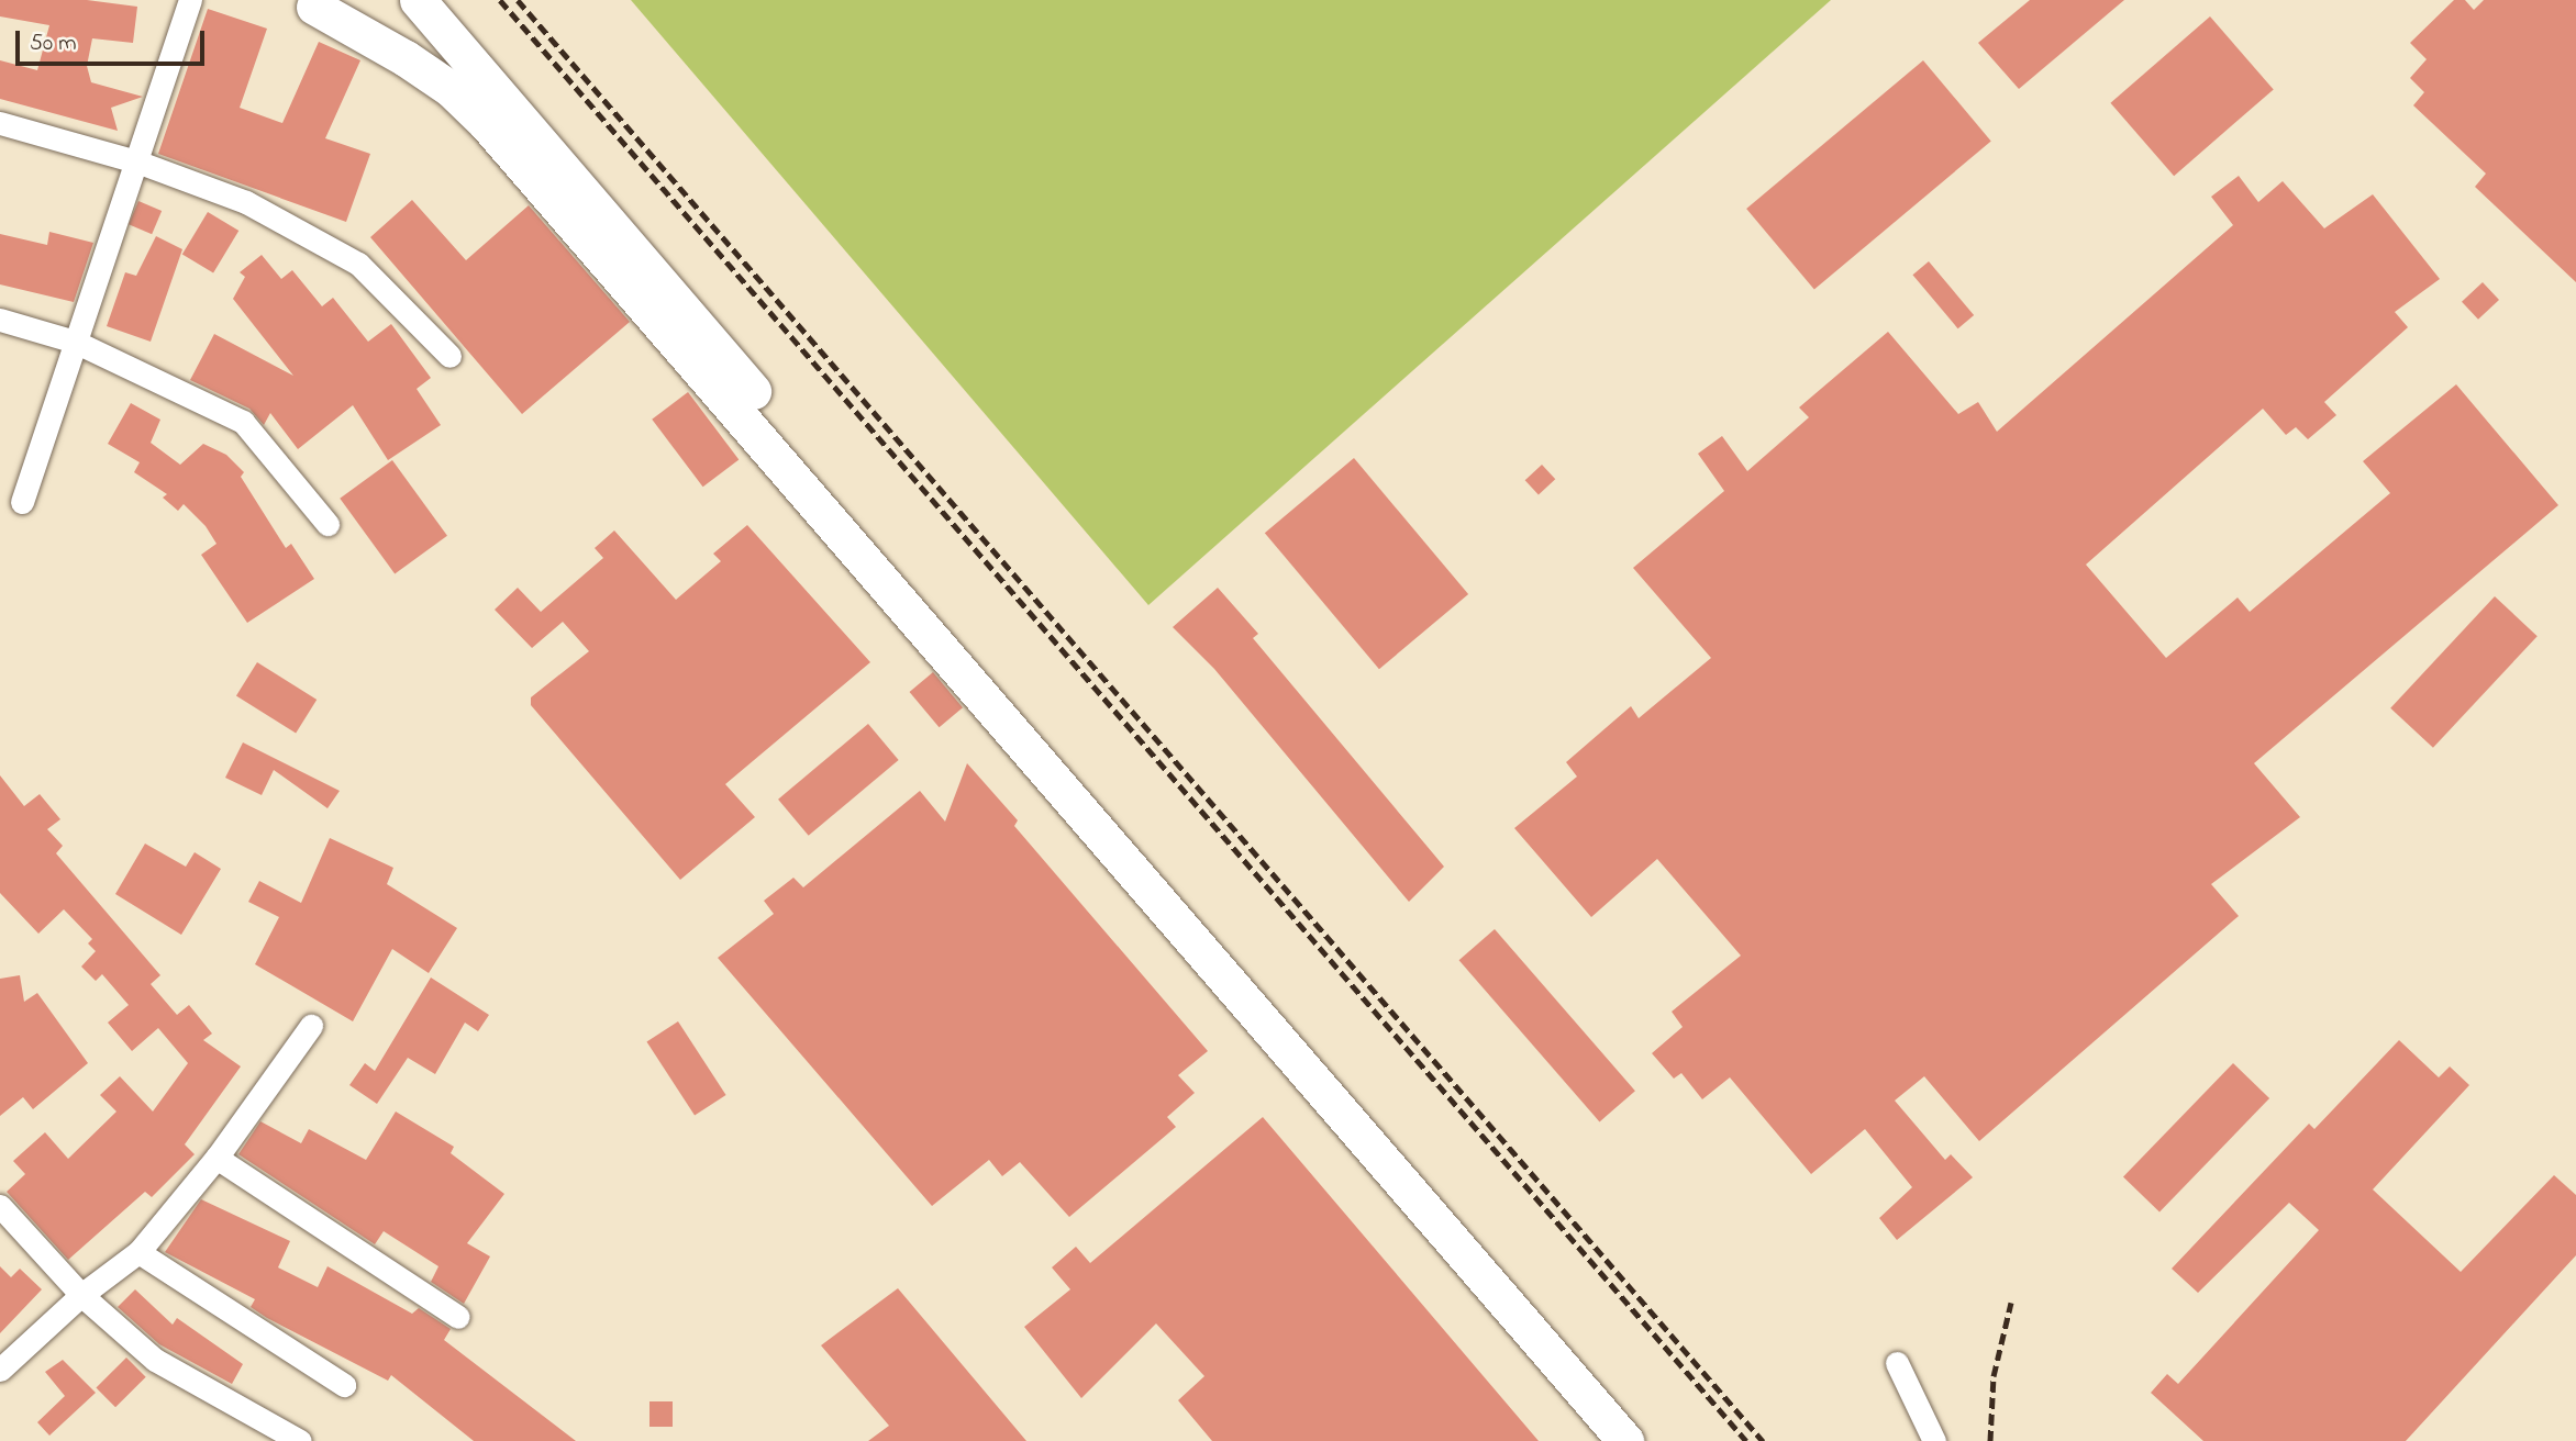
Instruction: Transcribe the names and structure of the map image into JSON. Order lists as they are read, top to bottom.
{
  "scale_bar": "50 m"
}
